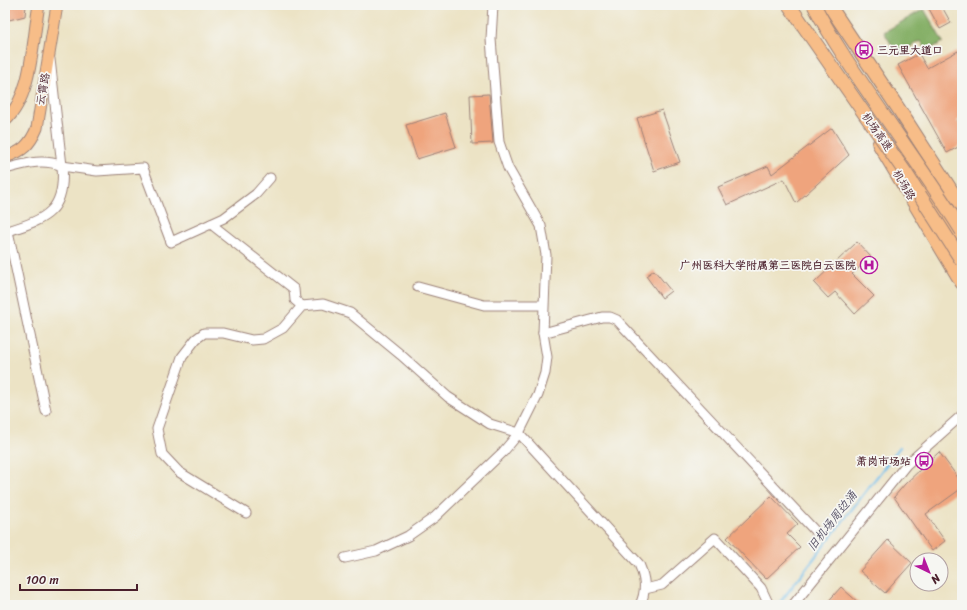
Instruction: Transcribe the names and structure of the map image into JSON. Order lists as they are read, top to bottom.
{
  "streets": {
    "highway": ["机场高速", "机场路"],
    "main road": ["云霄路"]
  },
  "water": ["旧机场周边涌"],
  "places": {
    "bus stop": ["三元里大道口", "萧岗市场站"],
    "hospital": ["广州医科大学附属第三医院白云医院"]
  },
  "scale_bar": "100 m",
  "north": "bottom right"
}
